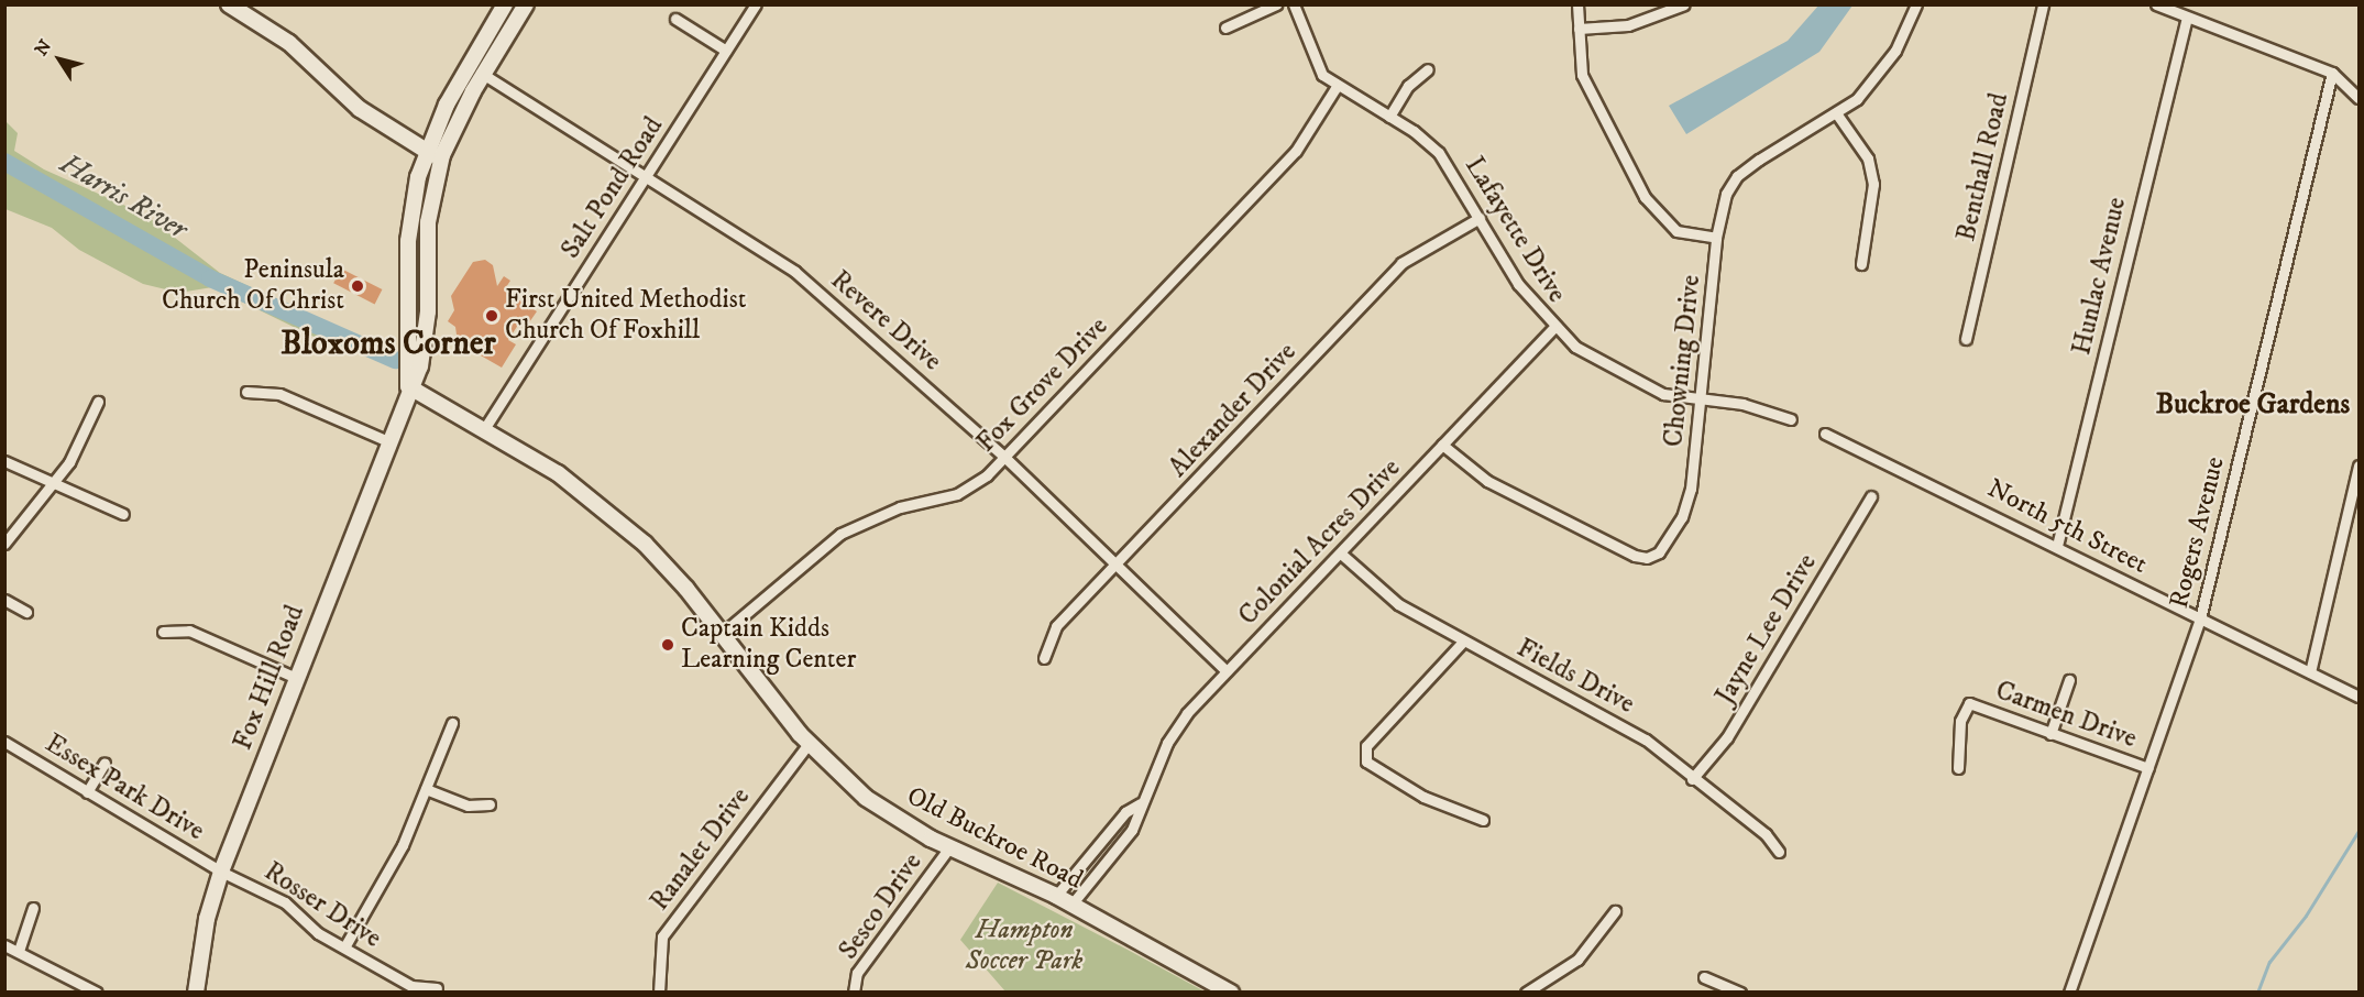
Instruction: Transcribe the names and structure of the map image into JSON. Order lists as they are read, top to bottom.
{
  "streets": {
    "main road": ["Fox Hill Road", "Old Buckroe Road"],
    "street": [
      "Benthall Road",
      "Salt Pond Road",
      "Lafayette Drive",
      "Hunlac Avenue",
      "Revere Drive",
      "Chowning Drive",
      "Fox Grove Drive",
      "Alexander Drive",
      "North 5th Street",
      "Rogers Avenue",
      "Colonial Acres Drive",
      "Jayne Lee Drive",
      "Fields Drive",
      "Carmen Drive",
      "Essex Park Drive",
      "Ranalet Drive",
      "Rosser Drive",
      "Sesco Drive"
    ]
  },
  "crossings": [
    ["Salt Pond Road", "Revere Drive"],
    ["Salt Pond Road", "Old Buckroe Road"],
    ["Lafayette Drive", "Chowning Drive"],
    ["Lafayette Drive", "Fox Grove Drive"],
    ["Lafayette Drive", "Alexander Drive"],
    ["Lafayette Drive", "Colonial Acres Drive"],
    ["Hunlac Avenue", "North 5th Street"],
    ["Revere Drive", "Fox Grove Drive"],
    ["Revere Drive", "Alexander Drive"],
    ["Revere Drive", "Colonial Acres Drive"],
    ["Revere Drive", "Fox Hill Road"],
    ["Chowning Drive", "Colonial Acres Drive"],
    ["Fox Grove Drive", "Old Buckroe Road"],
    ["North 5th Street", "Rogers Avenue"],
    ["Rogers Avenue", "Carmen Drive"],
    ["Colonial Acres Drive", "Fields Drive"],
    ["Colonial Acres Drive", "Old Buckroe Road"],
    ["Jayne Lee Drive", "Fields Drive"],
    ["Fox Hill Road", "Essex Park Drive"],
    ["Fox Hill Road", "Old Buckroe Road"],
    ["Fox Hill Road", "Rosser Drive"],
    ["Essex Park Drive", "Rosser Drive"],
    ["Old Buckroe Road", "Ranalet Drive"],
    ["Old Buckroe Road", "Sesco Drive"]
  ],
  "districts": ["Bloxoms Corner", "Buckroe Gardens"],
  "water": ["Harris River"],
  "parks": ["Hampton Soccer Park"],
  "places": ["Peninsula Church Of Christ", "First United Methodist Church Of Foxhill", "Captain Kidds Learning Center"],
  "north": "top left"
}
